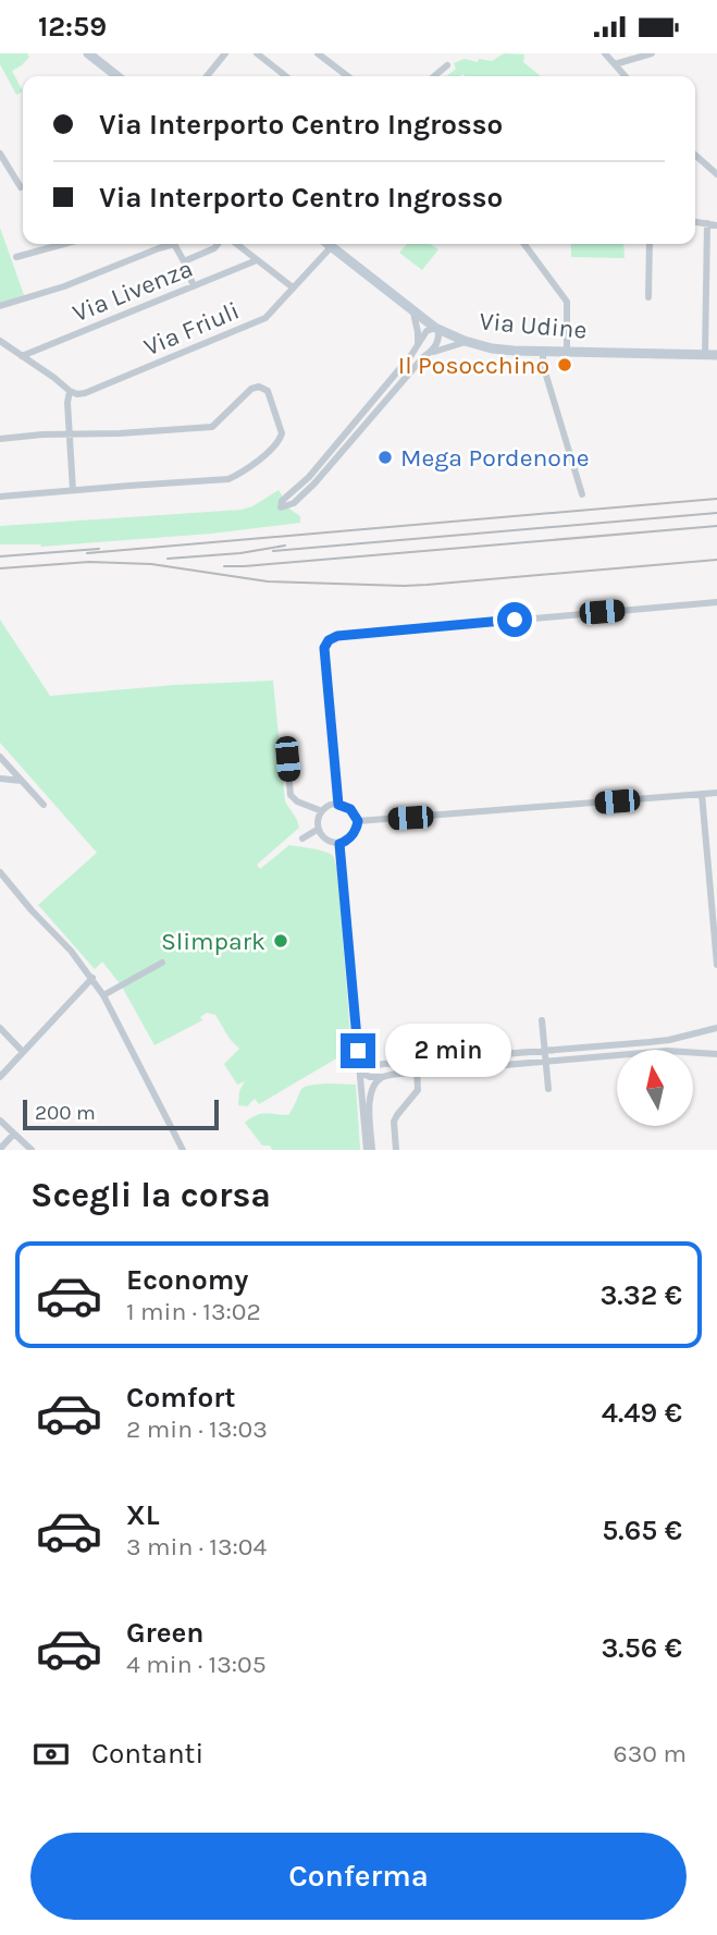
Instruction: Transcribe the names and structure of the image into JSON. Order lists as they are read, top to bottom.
{
  "streets": {
    "main road": ["Via Udine"],
    "street": ["Via Livenza", "Via Friuli"]
  },
  "crossings": [
    ["Via Udine", "Via Friuli"]
  ],
  "places": ["Il Posocchino", "Mega Pordenone", "Slimpark"],
  "scale_bar": "200 m",
  "north": "top",
  "page": {
    "status": "12:59",
    "banner": ["Via Interporto Centro Ingrosso", "Via Interporto Centro Ingrosso"],
    "bubble": "2 min",
    "scale": "200 m",
    "heading": "Scegli la corsa",
    "list": [
      {
        "name": "Economy",
        "note": "1 min · 13:02",
        "value": "3.32 €"
      },
      {
        "name": "Comfort",
        "note": "2 min · 13:03",
        "value": "4.49 €"
      },
      {
        "name": "XL",
        "note": "3 min · 13:04",
        "value": "5.65 €"
      },
      {
        "name": "Green",
        "note": "4 min · 13:05",
        "value": "3.56 €"
      }
    ],
    "pay": ["Contanti", "630 m"],
    "buttons": "Conferma"
  }
}
